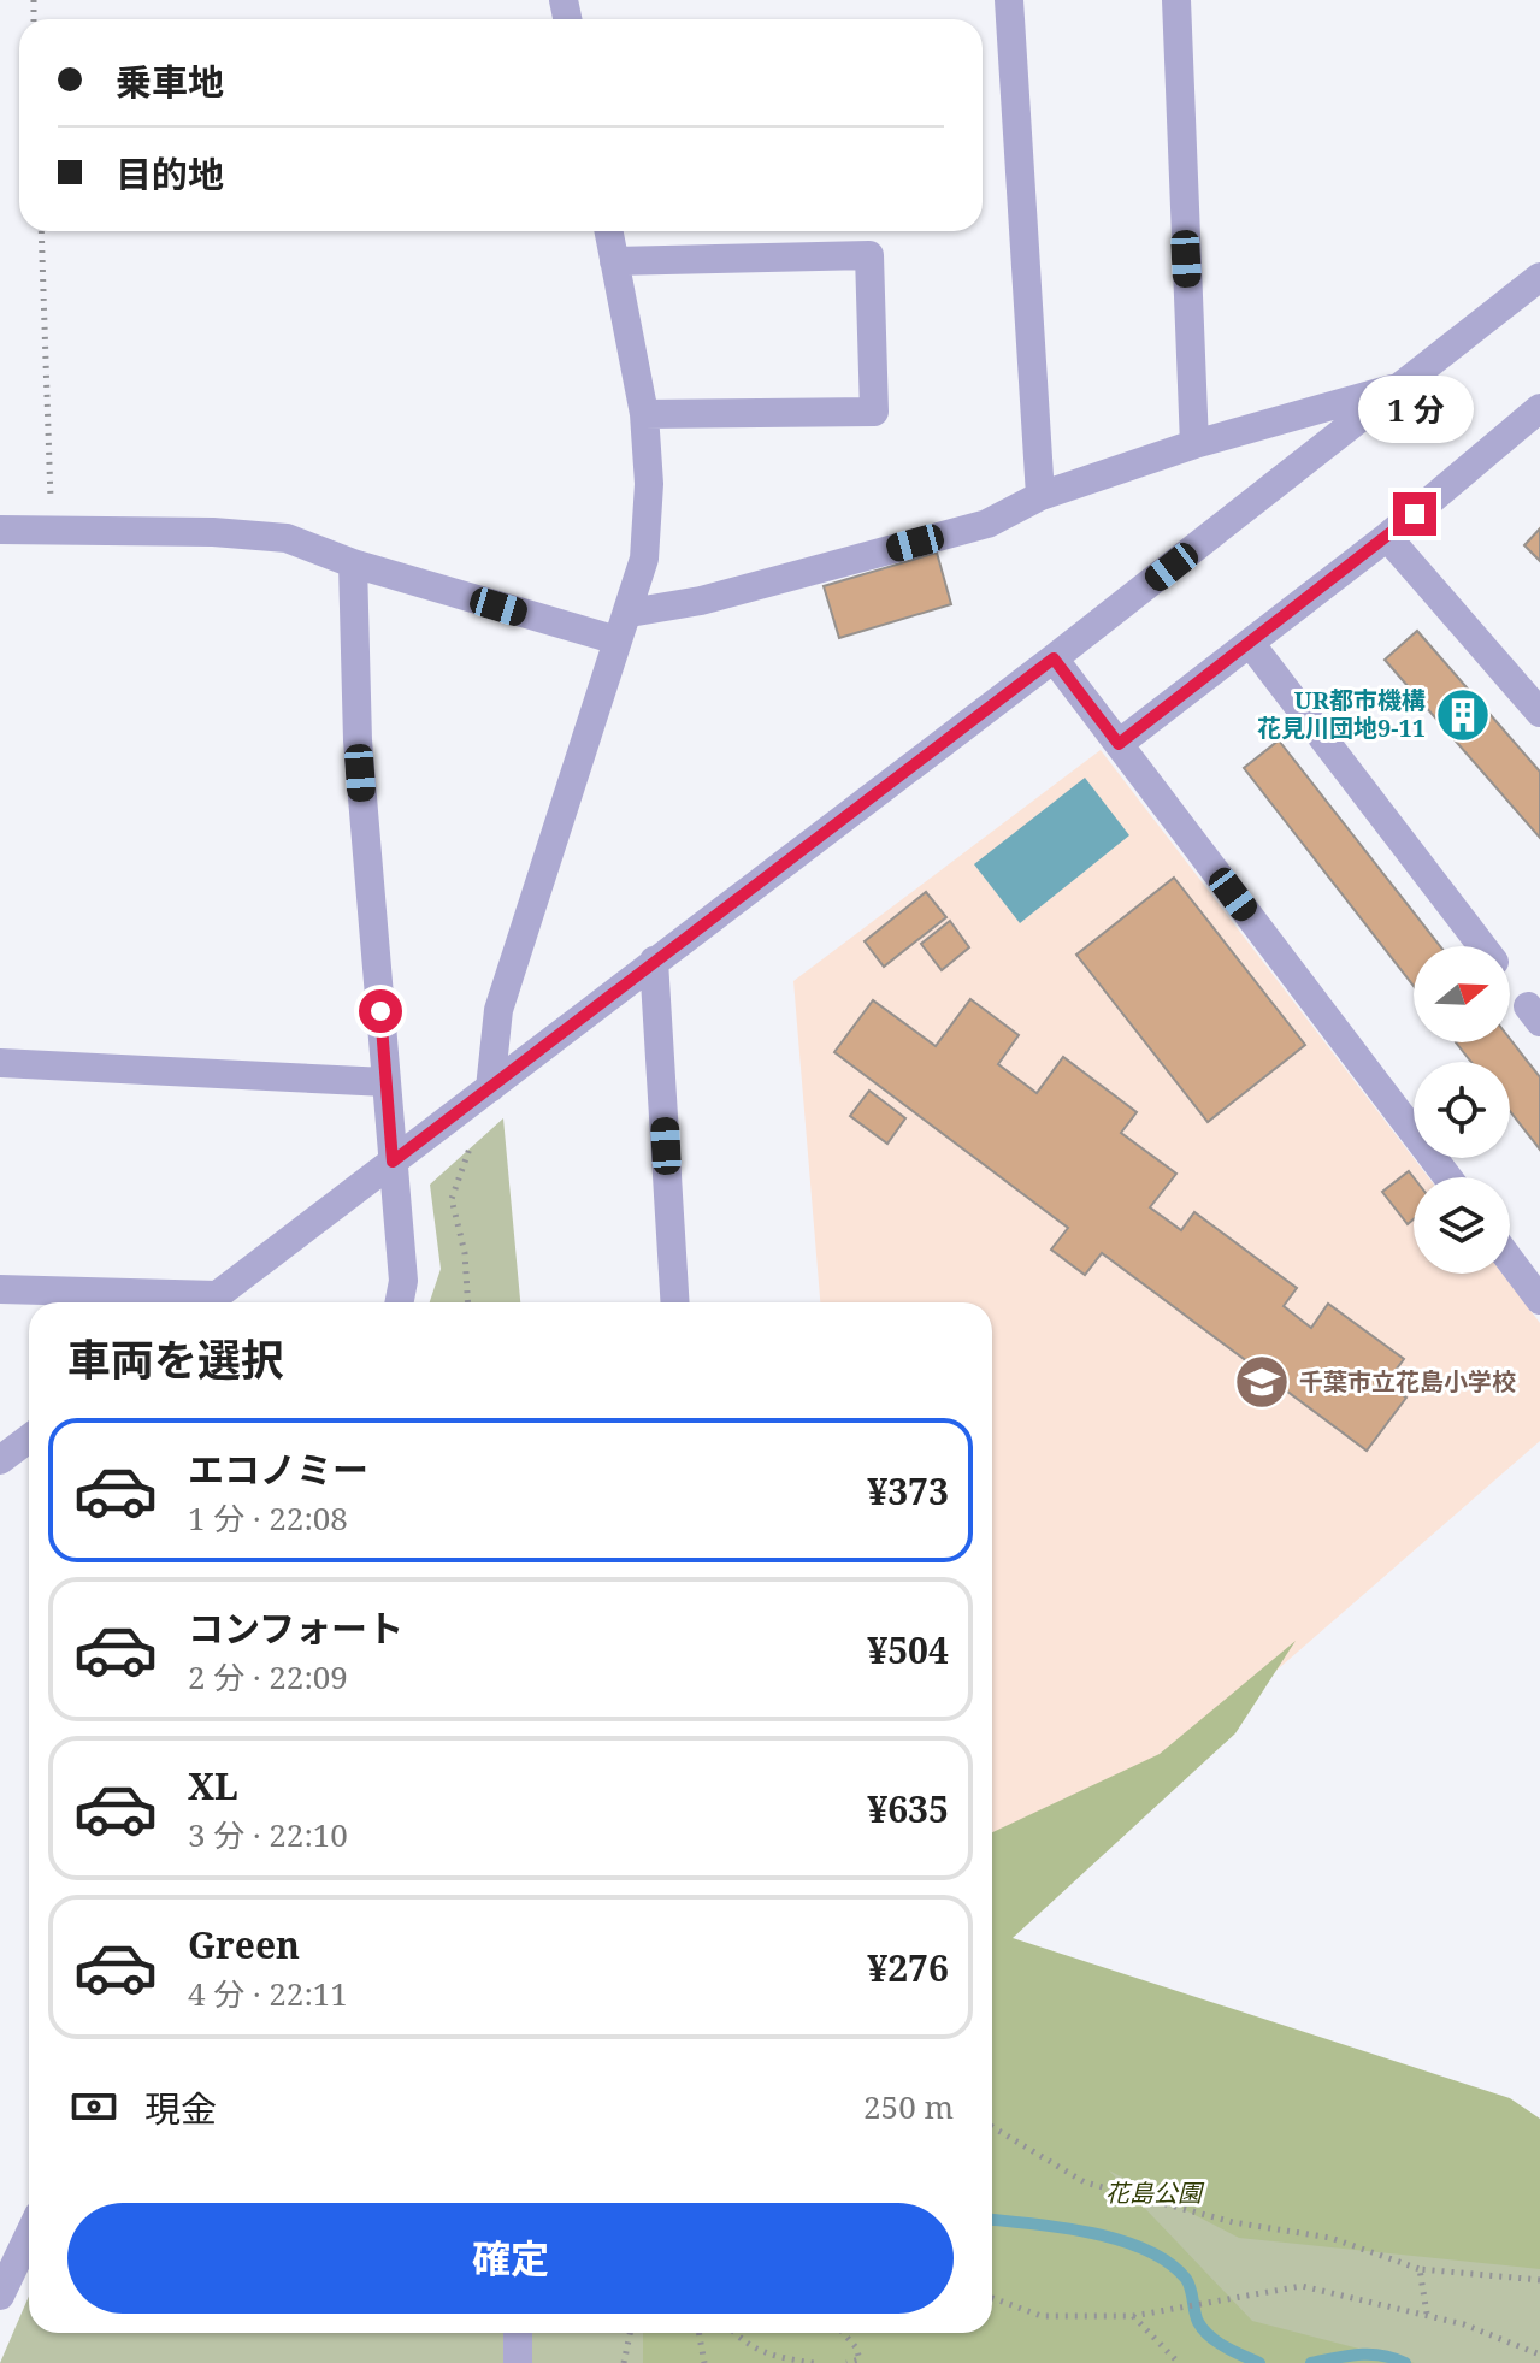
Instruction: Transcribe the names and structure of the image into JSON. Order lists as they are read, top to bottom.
{
  "parks": ["花島公園"],
  "places": {
    "building": ["UR都市機構 花見川団地9-11"],
    "school or university": ["千葉市立花島小学校"]
  },
  "north": "right",
  "page": {
    "banner": ["乗車地", "目的地"],
    "bubble": "1 分",
    "heading": "車両を選択",
    "list": [
      {
        "name": "エコノミー",
        "note": "1 分 · 22:08",
        "value": "¥373"
      },
      {
        "name": "コンフォート",
        "note": "2 分 · 22:09",
        "value": "¥504"
      },
      {
        "name": "XL",
        "note": "3 分 · 22:10",
        "value": "¥635"
      },
      {
        "name": "Green",
        "note": "4 分 · 22:11",
        "value": "¥276"
      }
    ],
    "pay": ["現金", "250 m"],
    "buttons": "確定"
  }
}
